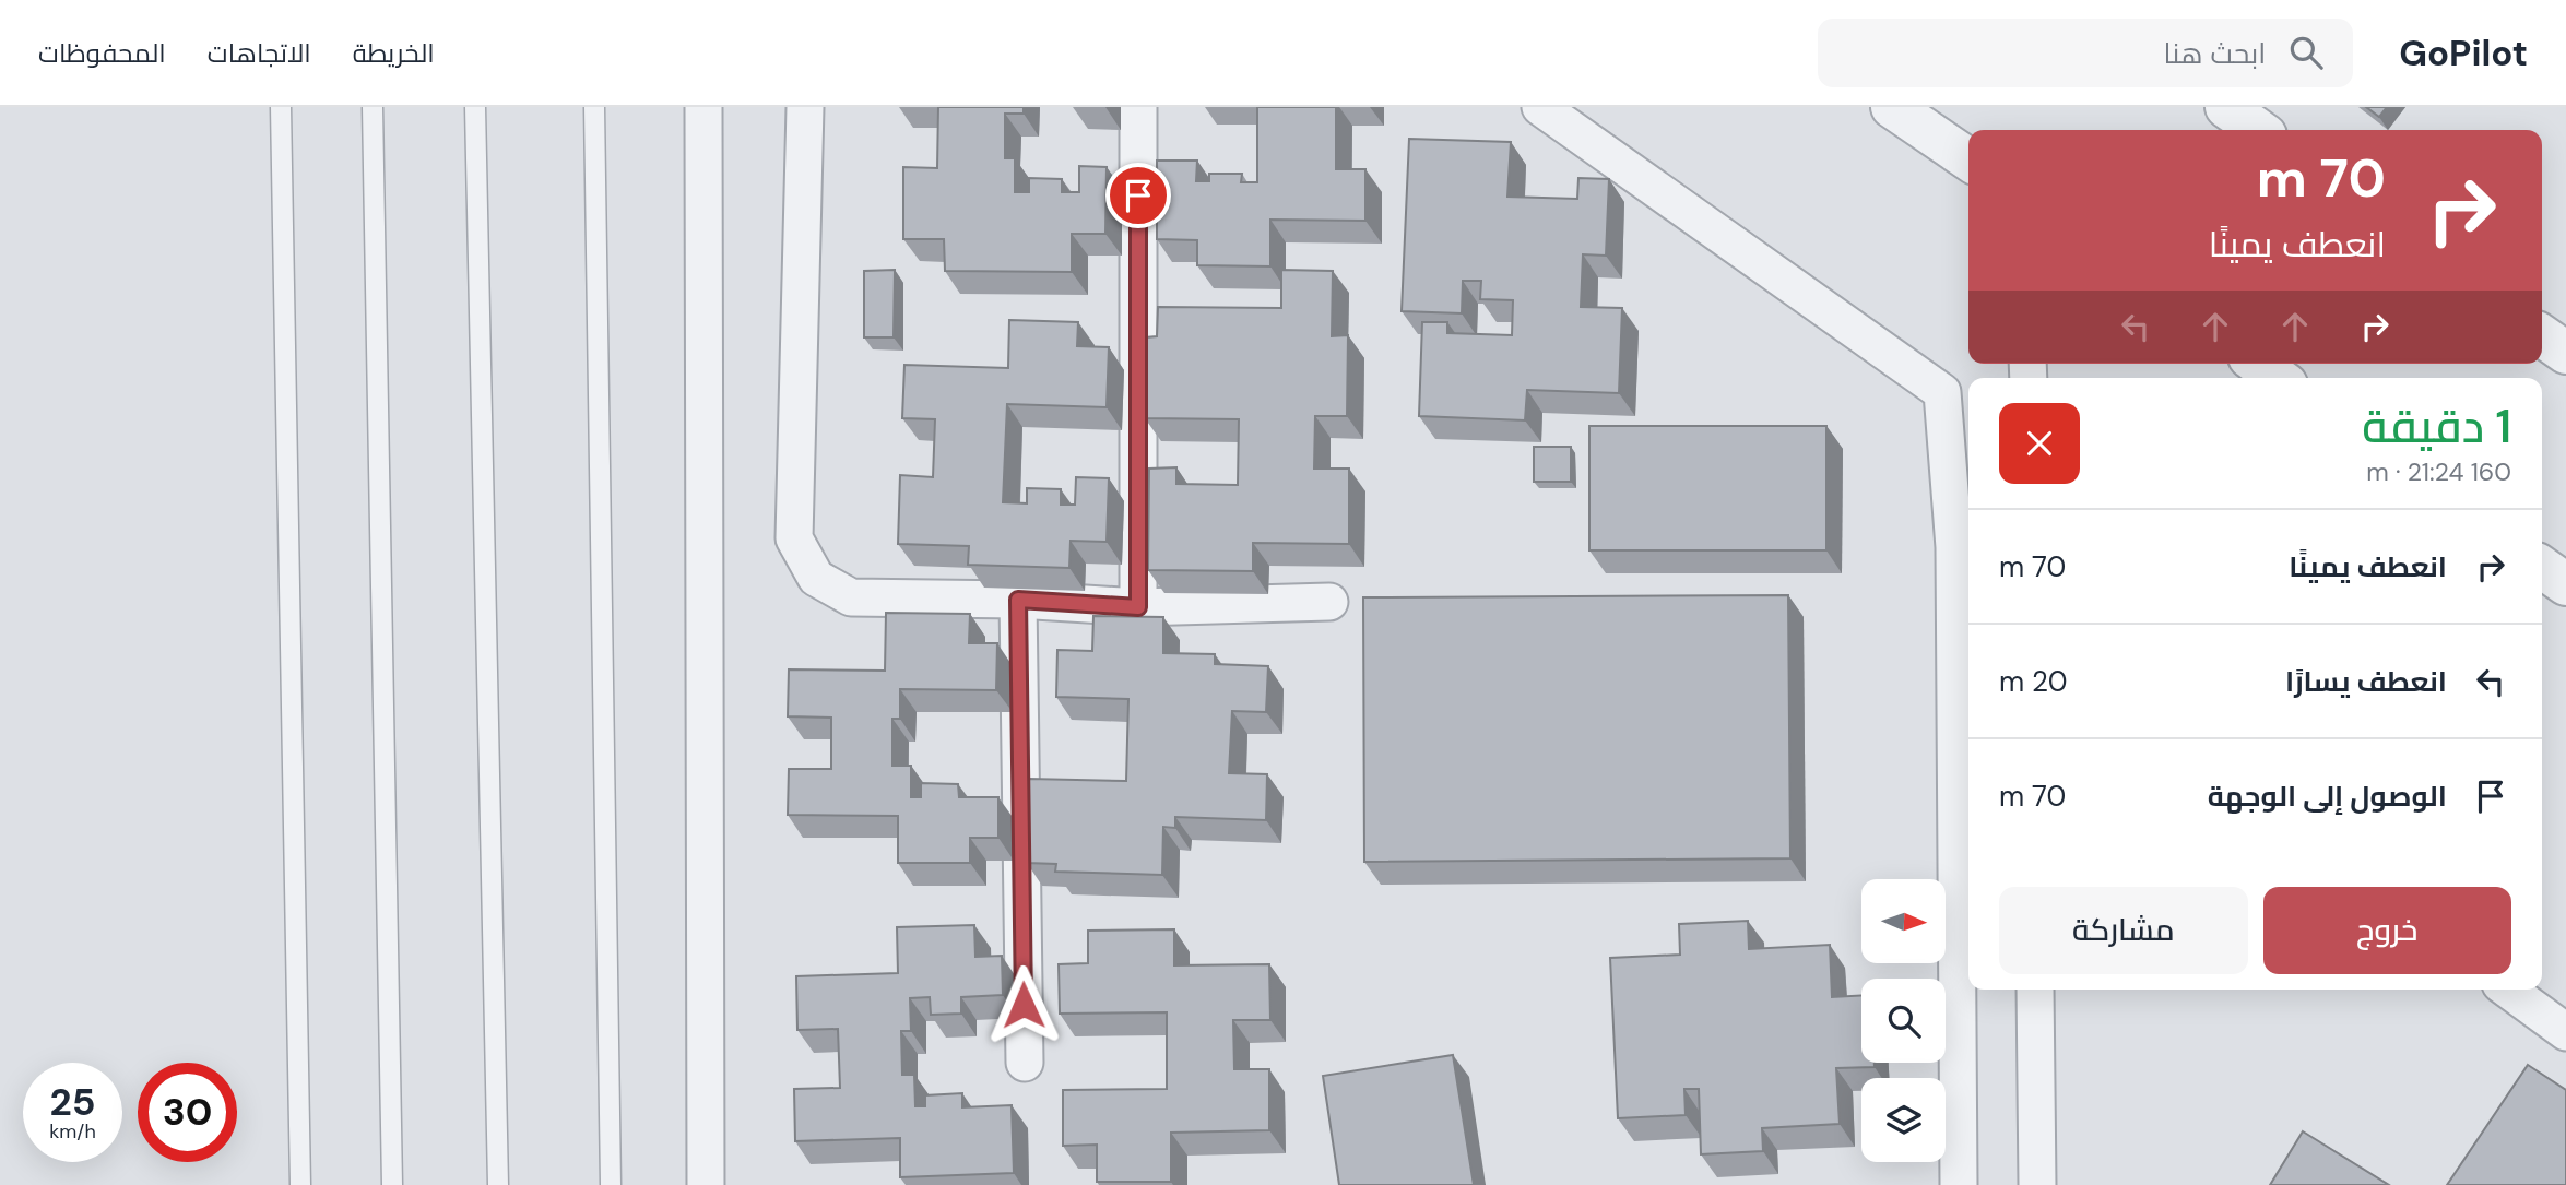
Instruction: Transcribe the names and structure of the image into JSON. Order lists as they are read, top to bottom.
{
  "north": "right",
  "page": {
    "header": "GoPilot",
    "search": "ابحث هنا",
    "nav": ["الخريطة", "الاتجاهات", "المحفوظات"],
    "turn": ["70 m", "انعطف يمينًا"],
    "heading": ["1 دقيقة", "160 m · 21:24"],
    "list": [
      {
        "name": "انعطف يمينًا",
        "value": "70 m"
      },
      {
        "name": "انعطف يسارًا",
        "value": "20 m"
      },
      {
        "name": "الوصول إلى الوجهة",
        "value": "70 m"
      }
    ],
    "buttons": ["خروج", "مشاركة"],
    "speed": "25 km/h",
    "limit": "30"
  }
}
